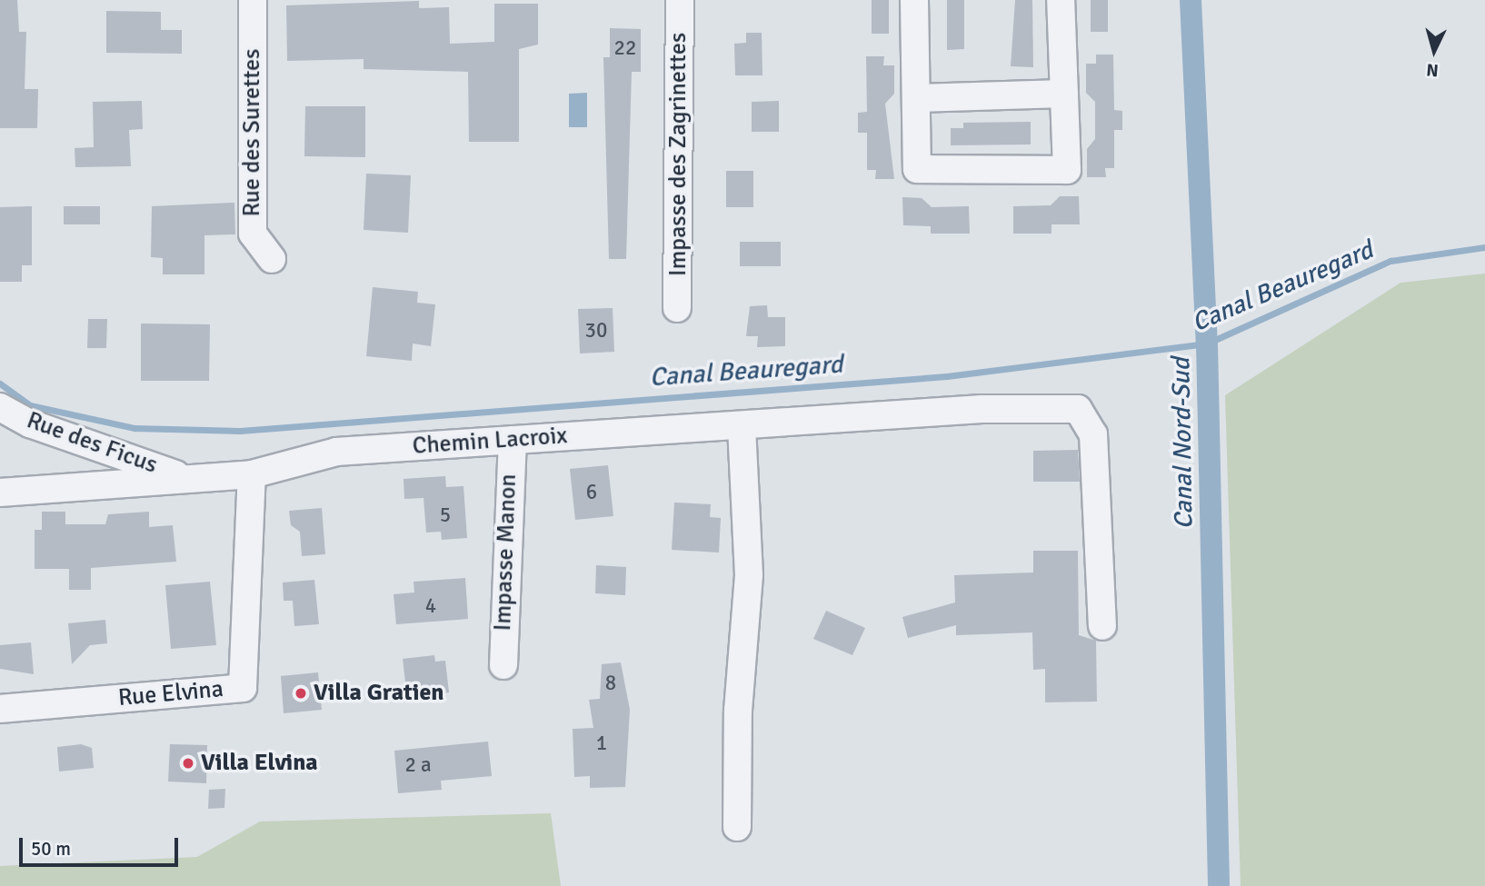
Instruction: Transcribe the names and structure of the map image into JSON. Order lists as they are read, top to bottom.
{
  "streets": {
    "street": [
      "Rue des Surettes",
      "Impasse des Zagrinettes",
      "Chemin Lacroix",
      "Rue des Ficus",
      "Impasse Manon",
      "Rue Elvina"
    ]
  },
  "crossings": [
    ["Chemin Lacroix", "Rue des Ficus"],
    ["Chemin Lacroix", "Impasse Manon"],
    ["Chemin Lacroix", "Rue Elvina"]
  ],
  "water": ["Canal Beauregard", "Canal Nord-Sud"],
  "places": ["Villa Gratien", "Villa Elvina"],
  "house_numbers": [
    "22",
    "30",
    "6",
    "5",
    "4",
    "8",
    "1",
    "2 a"
  ],
  "scale_bar": "50 m",
  "north": "bottom"
}
